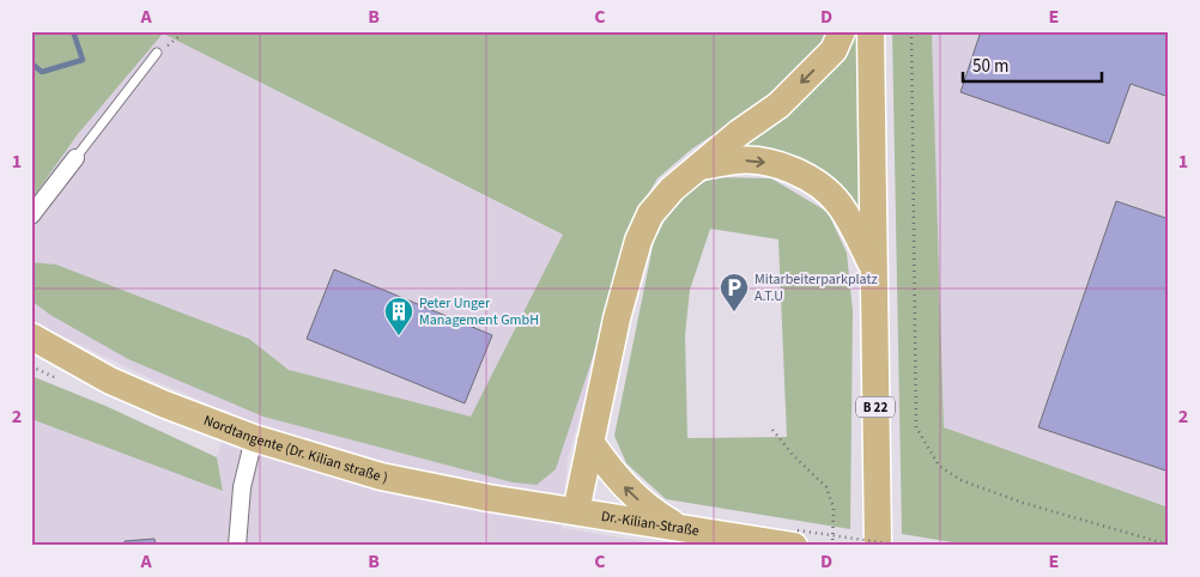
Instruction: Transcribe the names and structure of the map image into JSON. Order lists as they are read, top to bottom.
{
  "streets": {
    "main road": ["B 22", "Nordtangente (Dr. Kilian straße )", "Dr.-Kilian-Straße"]
  },
  "crossings": [
    ["Nordtangente (Dr. Kilian straße )", "Dr.-Kilian-Straße"]
  ],
  "places": {
    "parking": ["Mitarbeiterparkplatz A.T.U"],
    "building": ["Peter Unger Management GmbH"]
  },
  "scale_bar": "50 m",
  "grid": {
    "columns": [
      "A",
      "B",
      "C",
      "D",
      "E"
    ],
    "rows": ["1", "2"]
  }
}
